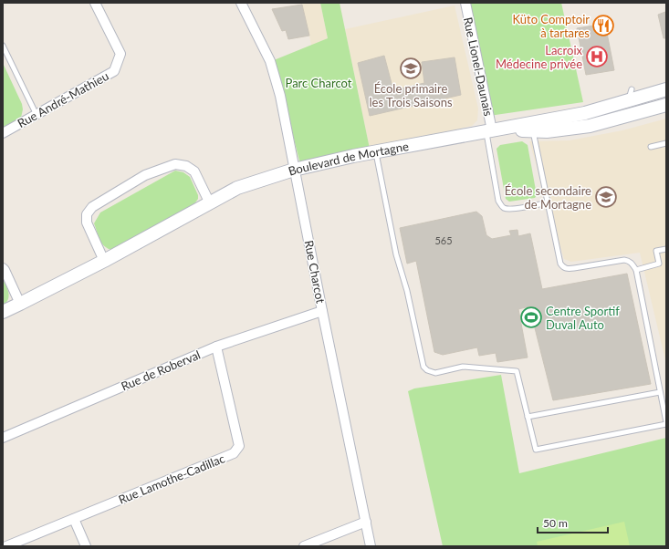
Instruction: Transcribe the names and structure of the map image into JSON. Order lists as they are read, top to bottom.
{
  "streets": {
    "street": [
      "Rue Lionel-Daunais",
      "Rue André-Mathieu",
      "Boulevard de Mortagne",
      "Rue Charcot",
      "Rue de Roberval",
      "Rue Lamothe-Cadillac"
    ]
  },
  "crossings": [
    ["Rue Lionel-Daunais", "Boulevard de Mortagne"],
    ["Boulevard de Mortagne", "Rue Charcot"],
    ["Rue Charcot", "Rue de Roberval"],
    ["Rue de Roberval", "Rue Lamothe-Cadillac"]
  ],
  "parks": ["Parc Charcot"],
  "places": {
    "restaurant": ["Küto Comptoir à tartares"],
    "hospital": ["Lacroix Médecine privée"],
    "school or university": ["École primaire les Trois Saisons", "École secondaire de Mortagne"],
    "sports": ["Centre Sportif Duval Auto"]
  },
  "house_numbers": ["565"],
  "scale_bar": "50 m"
}
